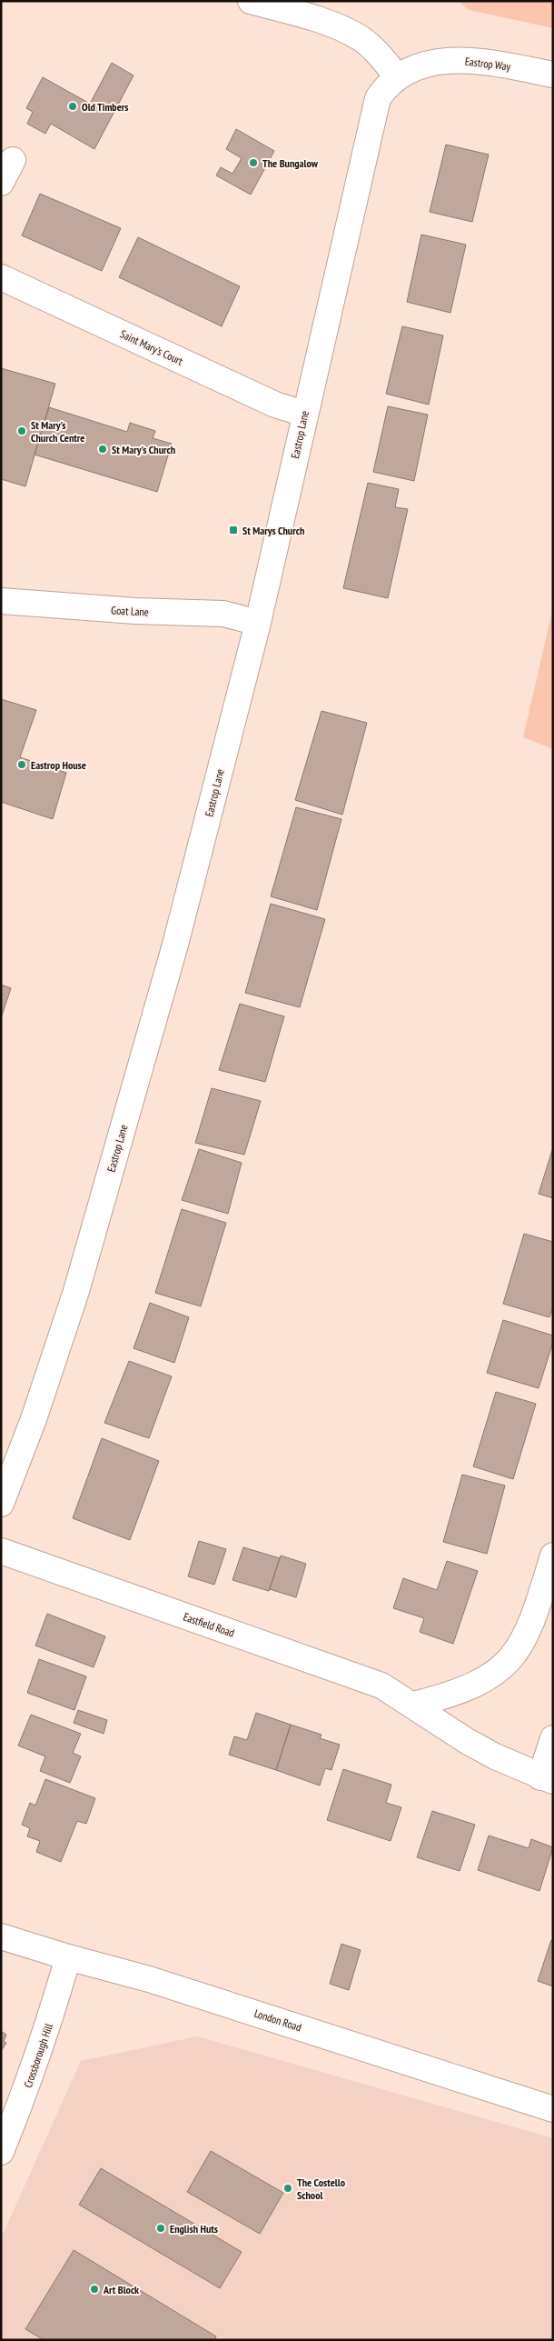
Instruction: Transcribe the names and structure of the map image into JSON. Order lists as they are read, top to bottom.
{
  "streets": {
    "street": [
      "Eastrop Way",
      "Saint Mary's Court",
      "Eastrop Lane",
      "Goat Lane",
      "Eastfield Road",
      "London Road",
      "Crossborough Hill"
    ]
  },
  "crossings": [
    ["Eastrop Way", "Eastrop Lane"],
    ["Saint Mary's Court", "Eastrop Lane"],
    ["Eastrop Lane", "Goat Lane"],
    ["London Road", "Crossborough Hill"]
  ],
  "places": {
    "other": [
      "Old Timbers",
      "The Bungalow",
      "St Mary's Church Centre",
      "St Mary's Church",
      "Eastrop House",
      "The Costello School",
      "English Huts",
      "Art Block"
    ],
    "transit": ["St Marys Church"]
  }
}
